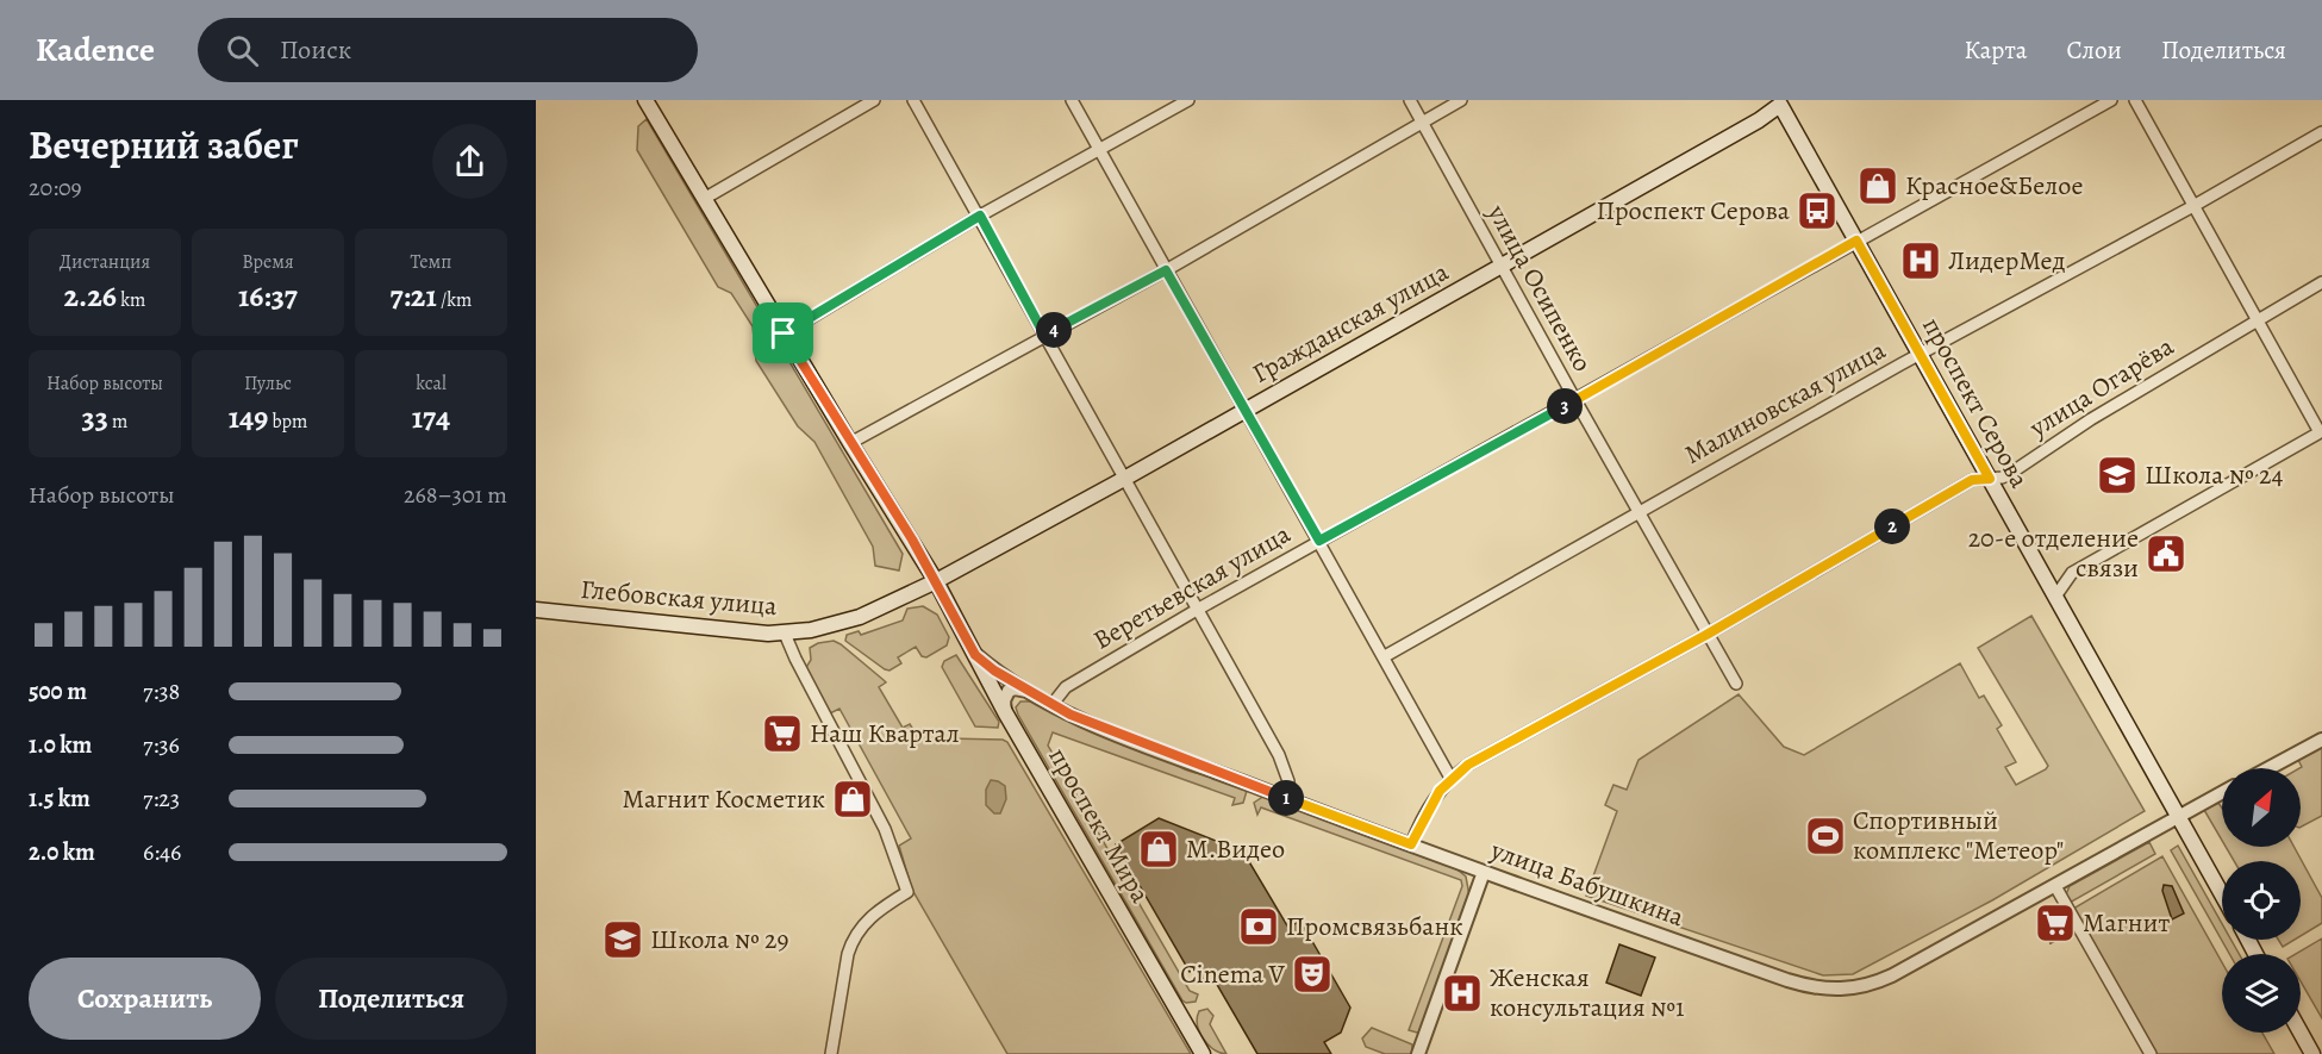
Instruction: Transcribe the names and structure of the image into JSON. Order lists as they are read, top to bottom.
{
  "streets": {
    "main road": [
      "Гражданская улица",
      "проспект Серова",
      "Глебовская улица",
      "проспект Мира"
    ],
    "street": [
      "улица Осипенко",
      "улица Огарёва",
      "Малиновская улица",
      "Веретьевская улица",
      "улица Бабушкина"
    ]
  },
  "crossings": [
    ["улица Осипенко", "Гражданская улица"],
    ["улица Осипенко", "улица Огарёва"],
    ["улица Осипенко", "Малиновская улица"],
    ["улица Осипенко", "Веретьевская улица"],
    ["Гражданская улица", "проспект Серова"],
    ["Гражданская улица", "Глебовская улица"],
    ["Гражданская улица", "проспект Мира"],
    ["улица Огарёва", "проспект Серова"],
    ["улица Огарёва", "улица Бабушкина"],
    ["Малиновская улица", "проспект Серова"],
    ["проспект Серова", "Веретьевская улица"],
    ["проспект Серова", "улица Бабушкина"],
    ["Веретьевская улица", "улица Бабушкина"],
    ["Глебовская улица", "проспект Мира"],
    ["проспект Мира", "улица Бабушкина"]
  ],
  "places": {
    "shop": ["Красное&Белое", "Магнит Косметик", "М.Видео"],
    "bus stop": ["Проспект Серова"],
    "hospital": ["ЛидерМед", "Женская консультация №1"],
    "school or university": ["Школа № 24", "Школа № 29"],
    "public building": ["20-е отделение связи"],
    "supermarket": ["Наш Квартал", "Магнит"],
    "sports": ["Спортивный комплекс \"Метеор\""],
    "bank": ["Промсвязьбанк"],
    "theatre": ["Cinema V"]
  },
  "north": "top right",
  "page": {
    "header": "Kadence",
    "search": "Поиск",
    "nav": ["Карта", "Слои", "Поделиться"],
    "heading": ["Вечерний забег", "20:09"],
    "stats": [
      ["Дистанция", "2.26 km"],
      ["Время", "16:37"],
      ["Темп", "7:21 /km"],
      ["Набор высоты", "33 m"],
      ["Пульс", "149 bpm"],
      ["kcal", "174"]
    ],
    "pins": [
      "4",
      "3",
      "2",
      "1"
    ],
    "chart": ["Набор высоты", "268–301 m"],
    "list": [
      {
        "name": "500 m",
        "note": "7:38"
      },
      {
        "name": "1.0 km",
        "note": "7:36"
      },
      {
        "name": "1.5 km",
        "note": "7:23"
      },
      {
        "name": "2.0 km",
        "note": "6:46"
      }
    ],
    "buttons": ["Сохранить", "Поделиться"]
  }
}
